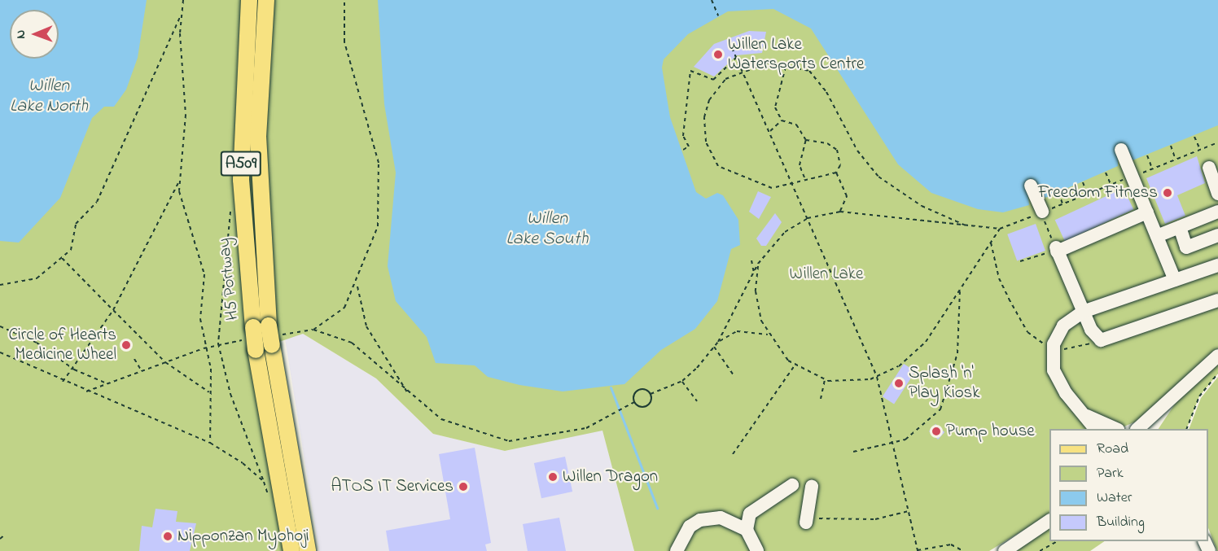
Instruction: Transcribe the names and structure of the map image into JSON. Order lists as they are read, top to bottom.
{
  "streets": {
    "main road": ["A509", "H5 Portway"]
  },
  "water": ["Willen Lake North", "Willen Lake South"],
  "parks": ["Willen Lake"],
  "places": [
    "Willen Lake Watersports Centre",
    "Freedom Fitness",
    "Circle of Hearts Medicine Wheel",
    "Splash 'n' Play Kiosk",
    "Pump house",
    "Willen Dragon",
    "ATOS IT Services",
    "Nipponzan Myohoji"
  ],
  "legend": [
    "Road",
    "Park",
    "Water",
    "Building"
  ],
  "north": "left"
}
